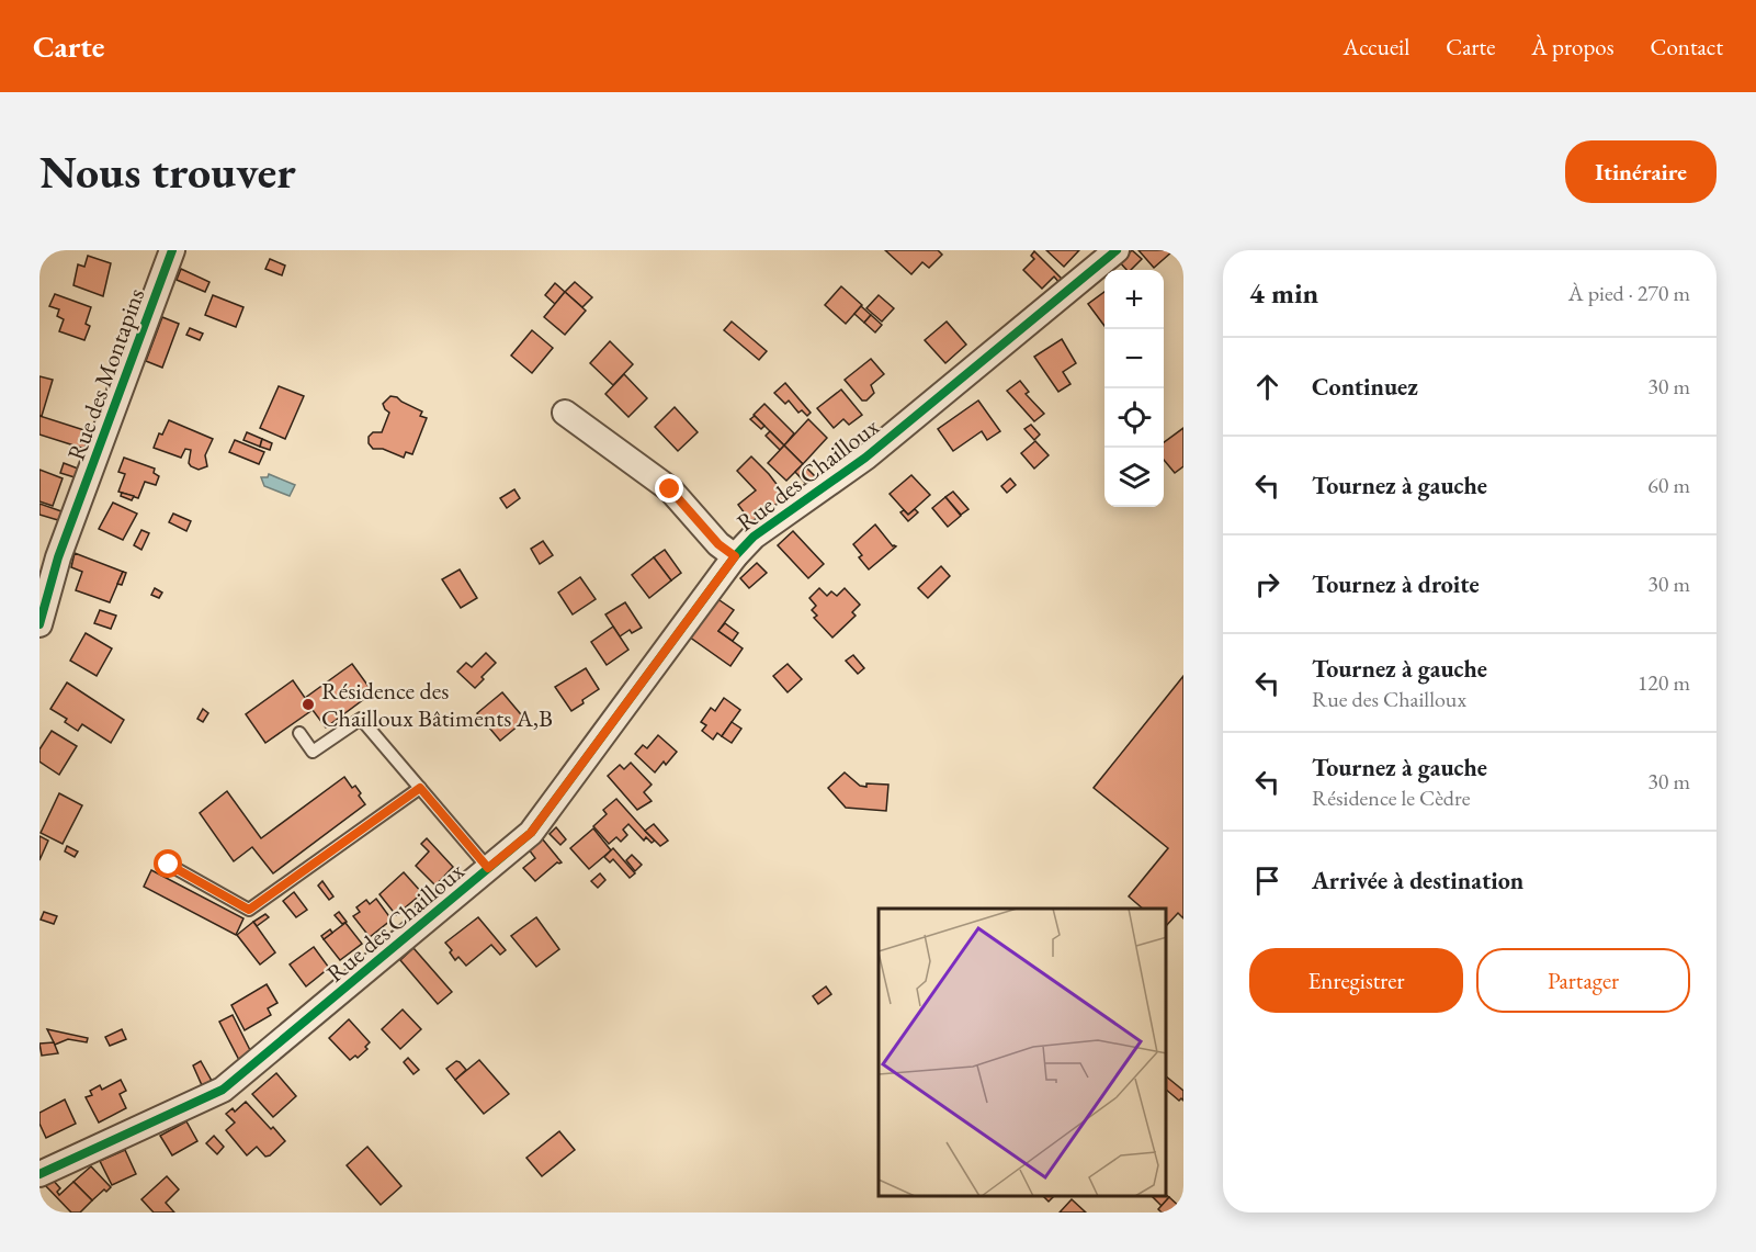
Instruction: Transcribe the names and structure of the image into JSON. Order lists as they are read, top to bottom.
{
  "streets": {
    "street": ["Rue des Montapins", "Rue des Chailloux"]
  },
  "places": ["Résidence des Chailloux Bâtiments A,B"],
  "page": {
    "header": "Carte",
    "nav": [
      "Accueil",
      "Carte",
      "À propos",
      "Contact"
    ],
    "buttons": [
      "Itinéraire",
      ["Enregistrer", "Partager"]
    ],
    "title": "Nous trouver",
    "heading": ["4 min", "À pied · 270 m"],
    "map_buttons": ["+", "−"],
    "list": [
      ["Continuez", "30 m"],
      ["Tournez à gauche", "60 m"],
      ["Tournez à droite", "30 m"],
      ["Tournez à gauche", "Rue des Chailloux", "120 m"],
      ["Tournez à gauche", "Résidence le Cèdre", "30 m"],
      "Arrivée à destination"
    ]
  }
}
